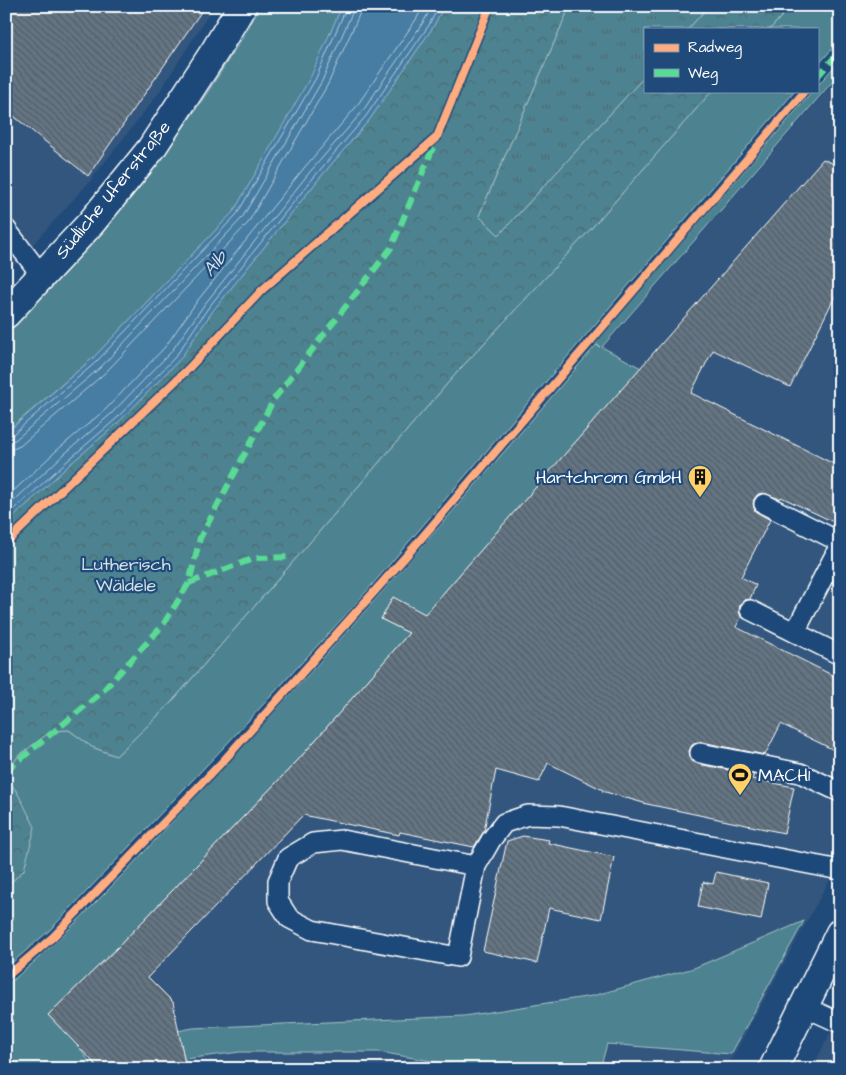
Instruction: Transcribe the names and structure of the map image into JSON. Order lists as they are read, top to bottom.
{
  "streets": {
    "street": ["Südliche Uferstraße"]
  },
  "water": ["Alb"],
  "parks": ["Lutherisch Wäldele"],
  "places": {
    "building": ["Hartchrom GmbH"],
    "sports": ["MACH1"]
  },
  "legend": ["Radweg", "Weg"]
}
